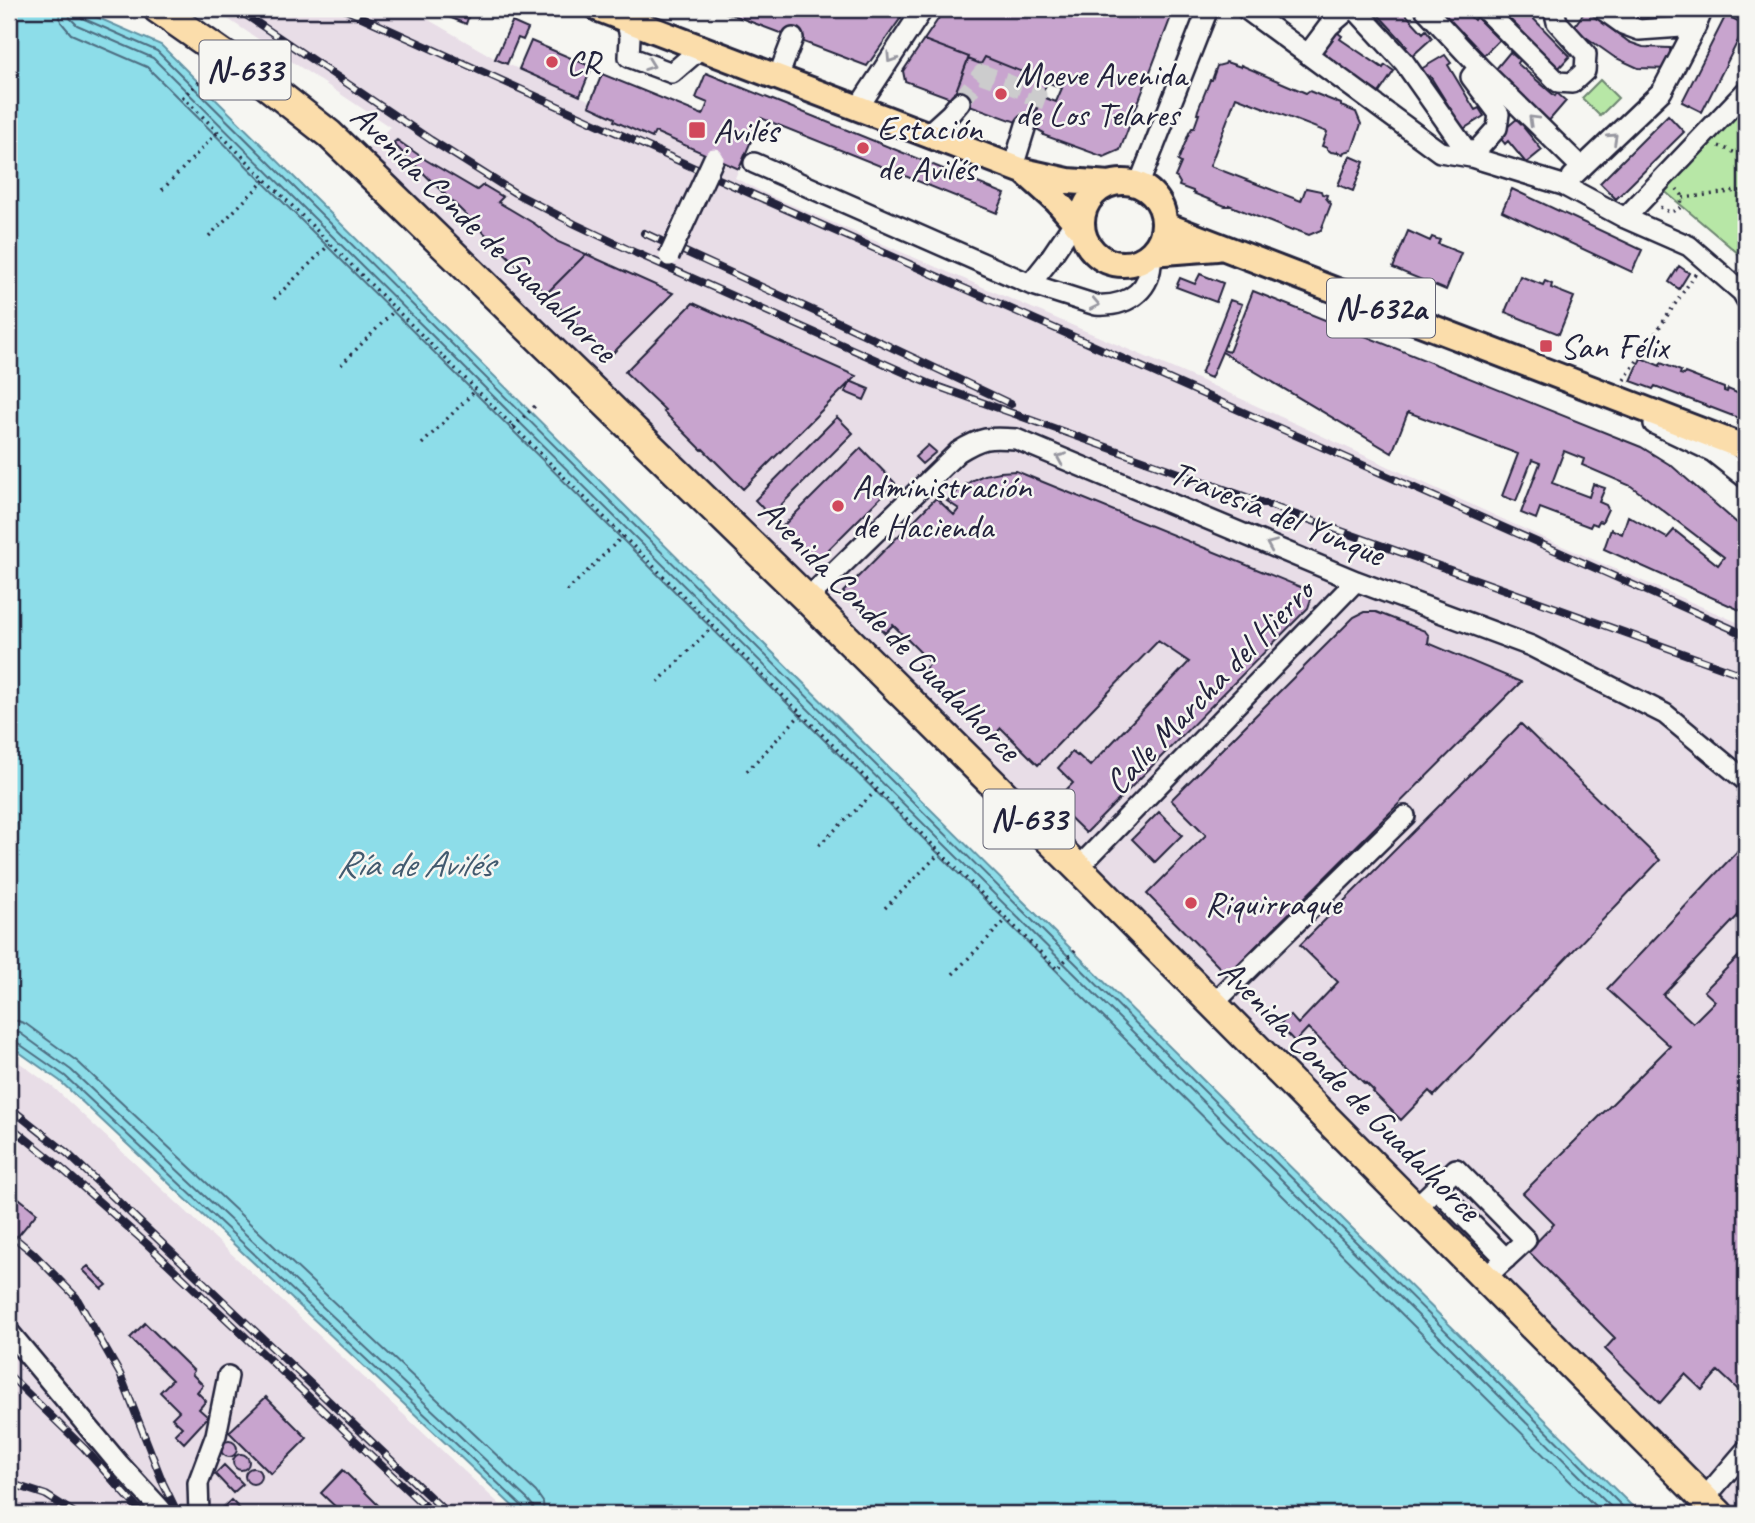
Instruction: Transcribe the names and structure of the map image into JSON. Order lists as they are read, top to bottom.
{
  "streets": {
    "highway": ["N-633", "Avenida Conde de Guadalhorce"],
    "main road": ["N-632a"],
    "street": ["Travesía del Yunque", "Calle Marcha del Hierro"]
  },
  "crossings": [
    ["Avenida Conde de Guadalhorce", "Travesía del Yunque"],
    ["Avenida Conde de Guadalhorce", "Calle Marcha del Hierro"],
    ["Travesía del Yunque", "Calle Marcha del Hierro"]
  ],
  "one_way": ["Travesía del Yunque"],
  "water": ["Ría de Avilés"],
  "places": {
    "other": [
      "CR",
      "Moeve Avenida de Los Telares",
      "Estación de Avilés",
      "Administración de Hacienda",
      "Riquirraque"
    ],
    "transit": ["Avilés", "San Félix"]
  }
}
